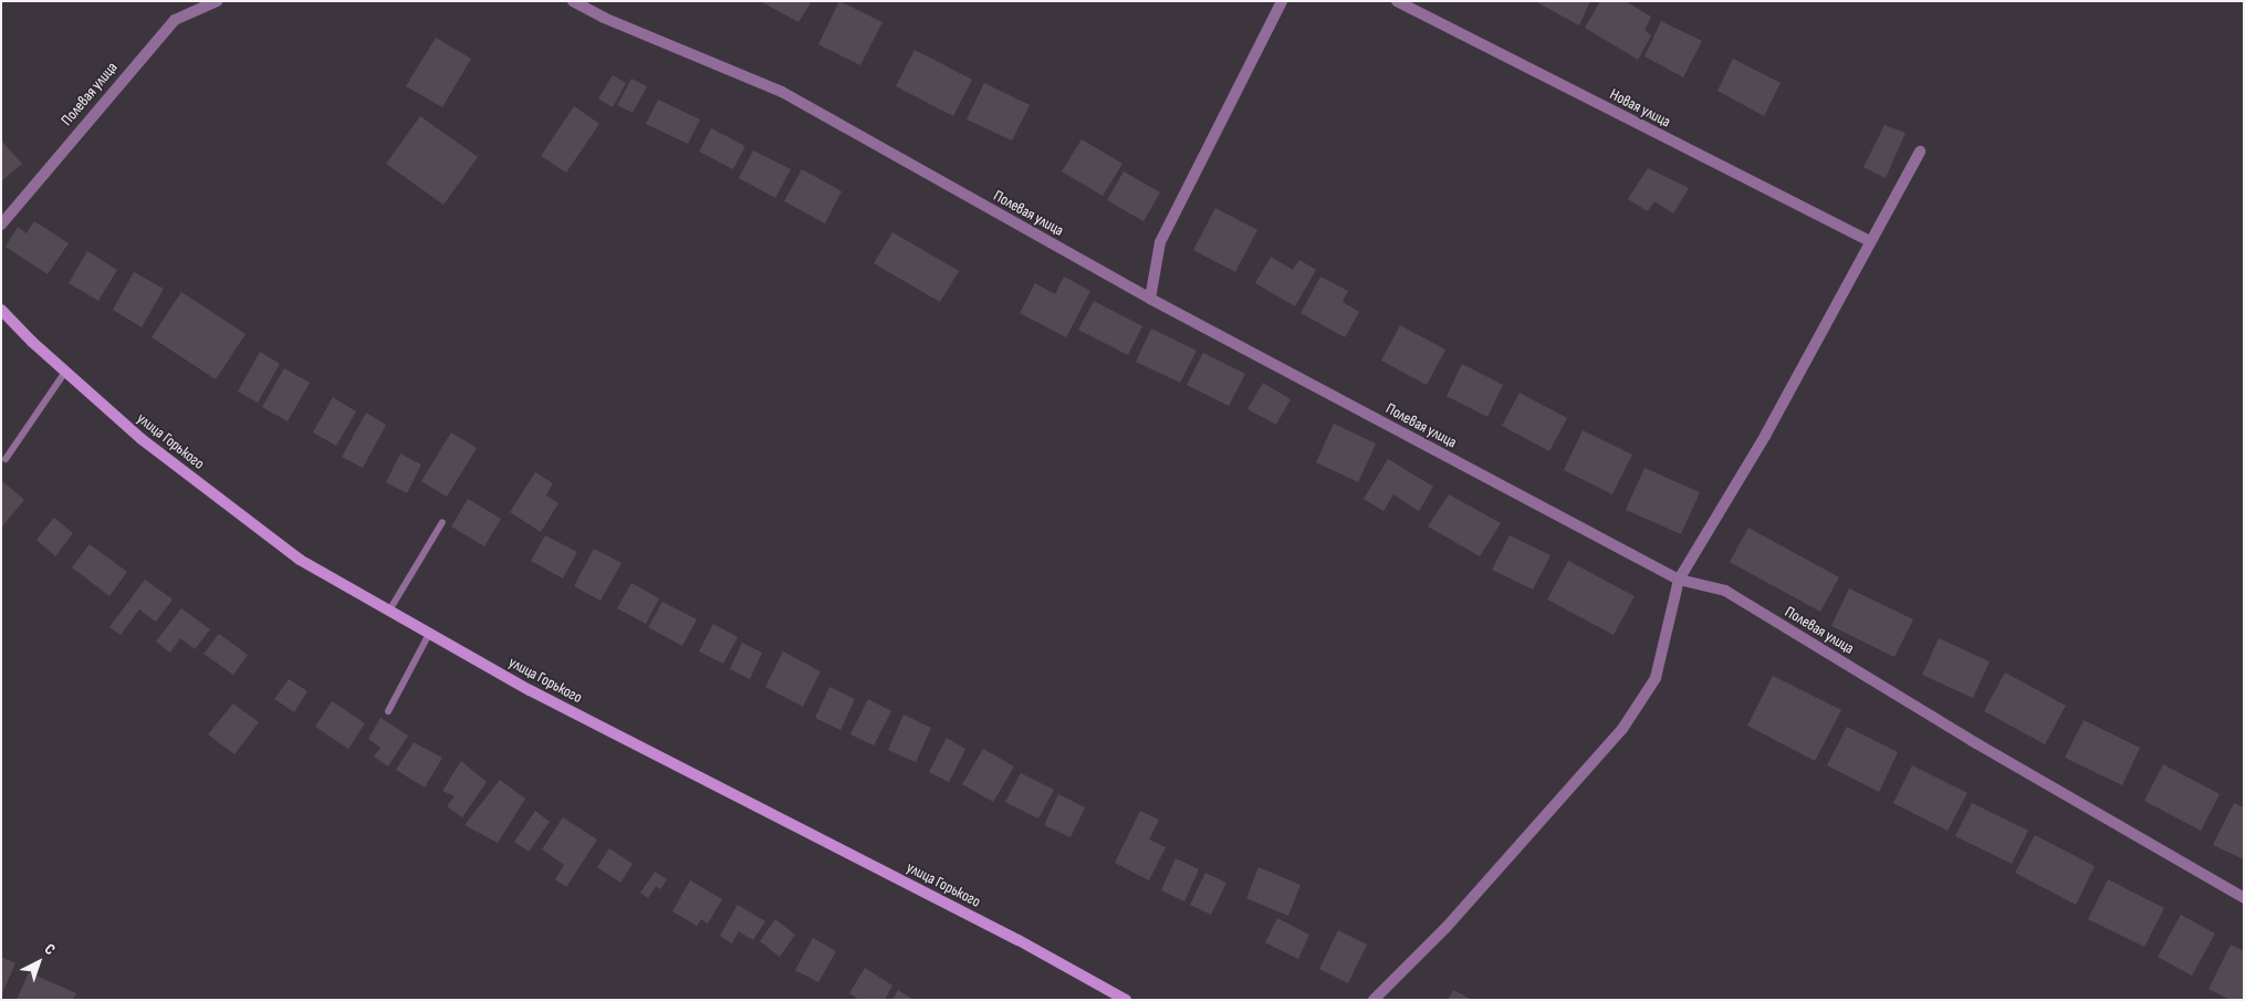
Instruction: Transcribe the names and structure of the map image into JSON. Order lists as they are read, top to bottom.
{
  "streets": {
    "main road": ["улица Горького"],
    "street": ["Полевая улица", "Новая улица"]
  },
  "north": "top right"
}
